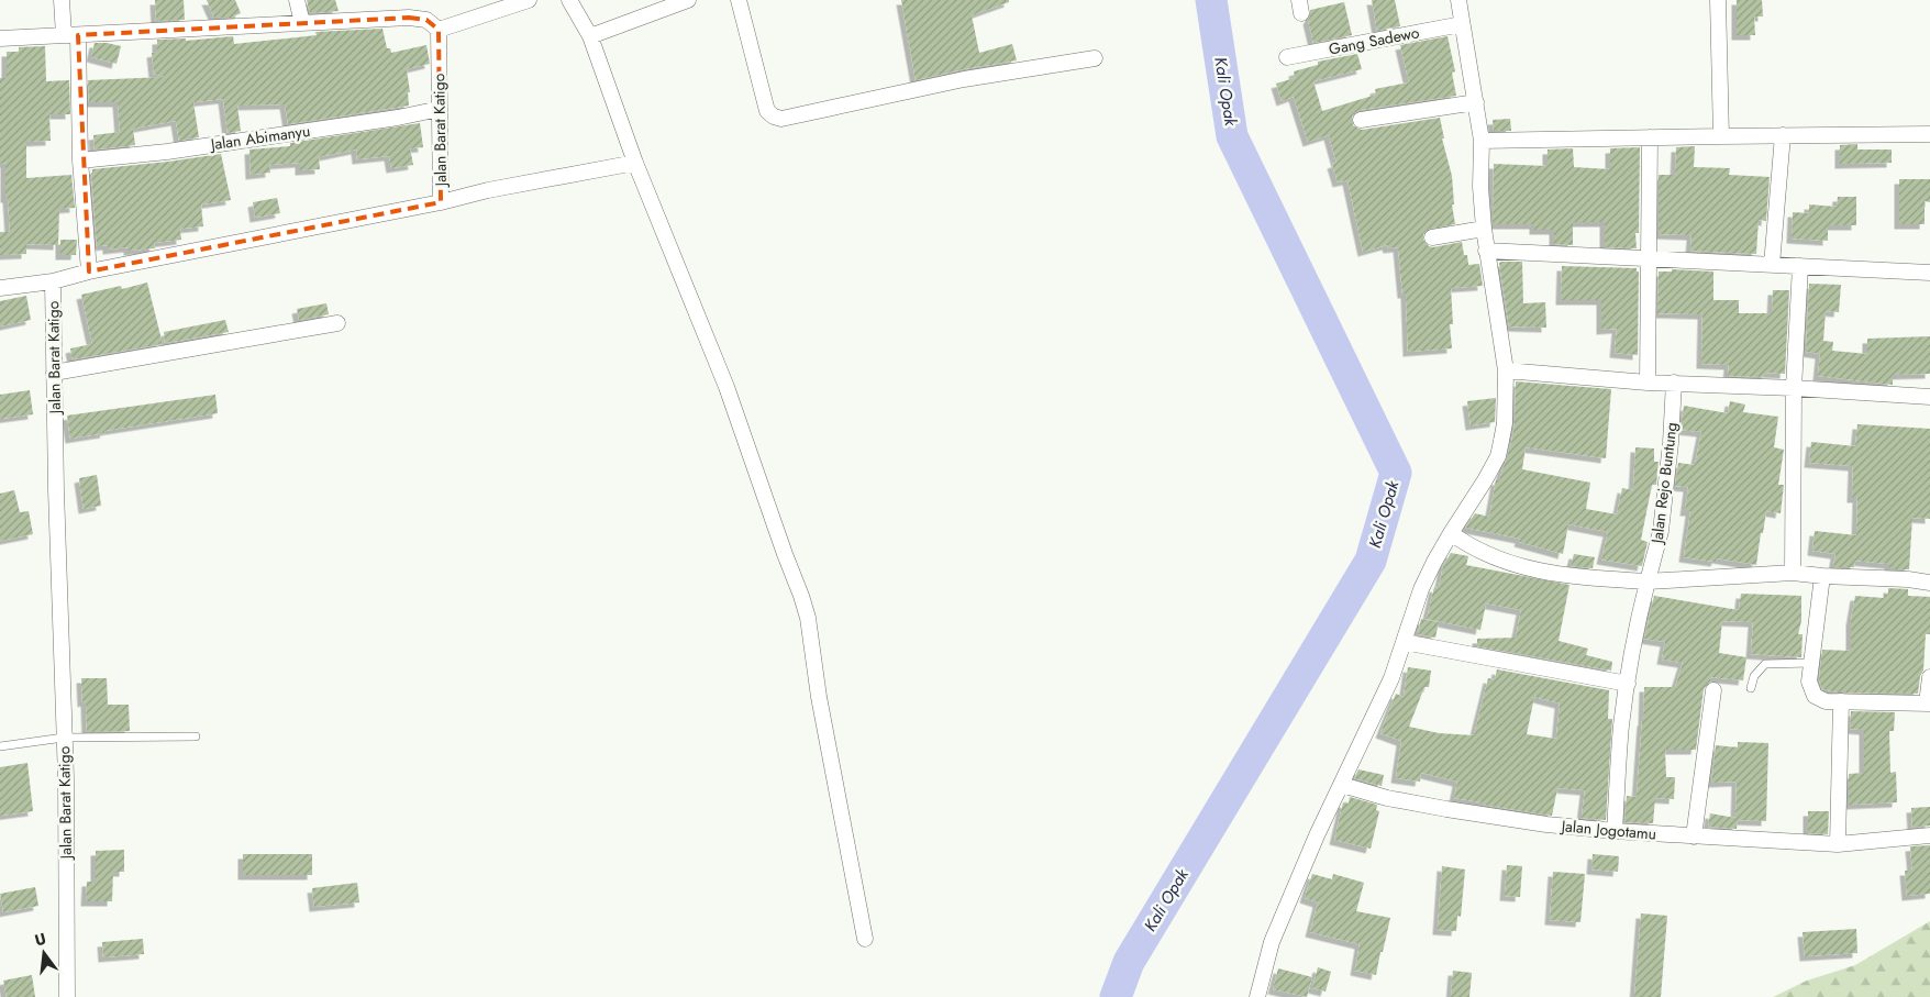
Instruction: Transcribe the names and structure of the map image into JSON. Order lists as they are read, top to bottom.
{
  "streets": {
    "street": [
      "Gang Sadewo",
      "Jalan Barat Katigo",
      "Jalan Abimanyu",
      "Jalan Rejo Buntung",
      "Jalan Jogotamu"
    ]
  },
  "crossings": [
    ["Jalan Barat Katigo", "Jalan Abimanyu"],
    ["Jalan Rejo Buntung", "Jalan Jogotamu"]
  ],
  "water": ["Kali Opak"],
  "north": "top"
}
